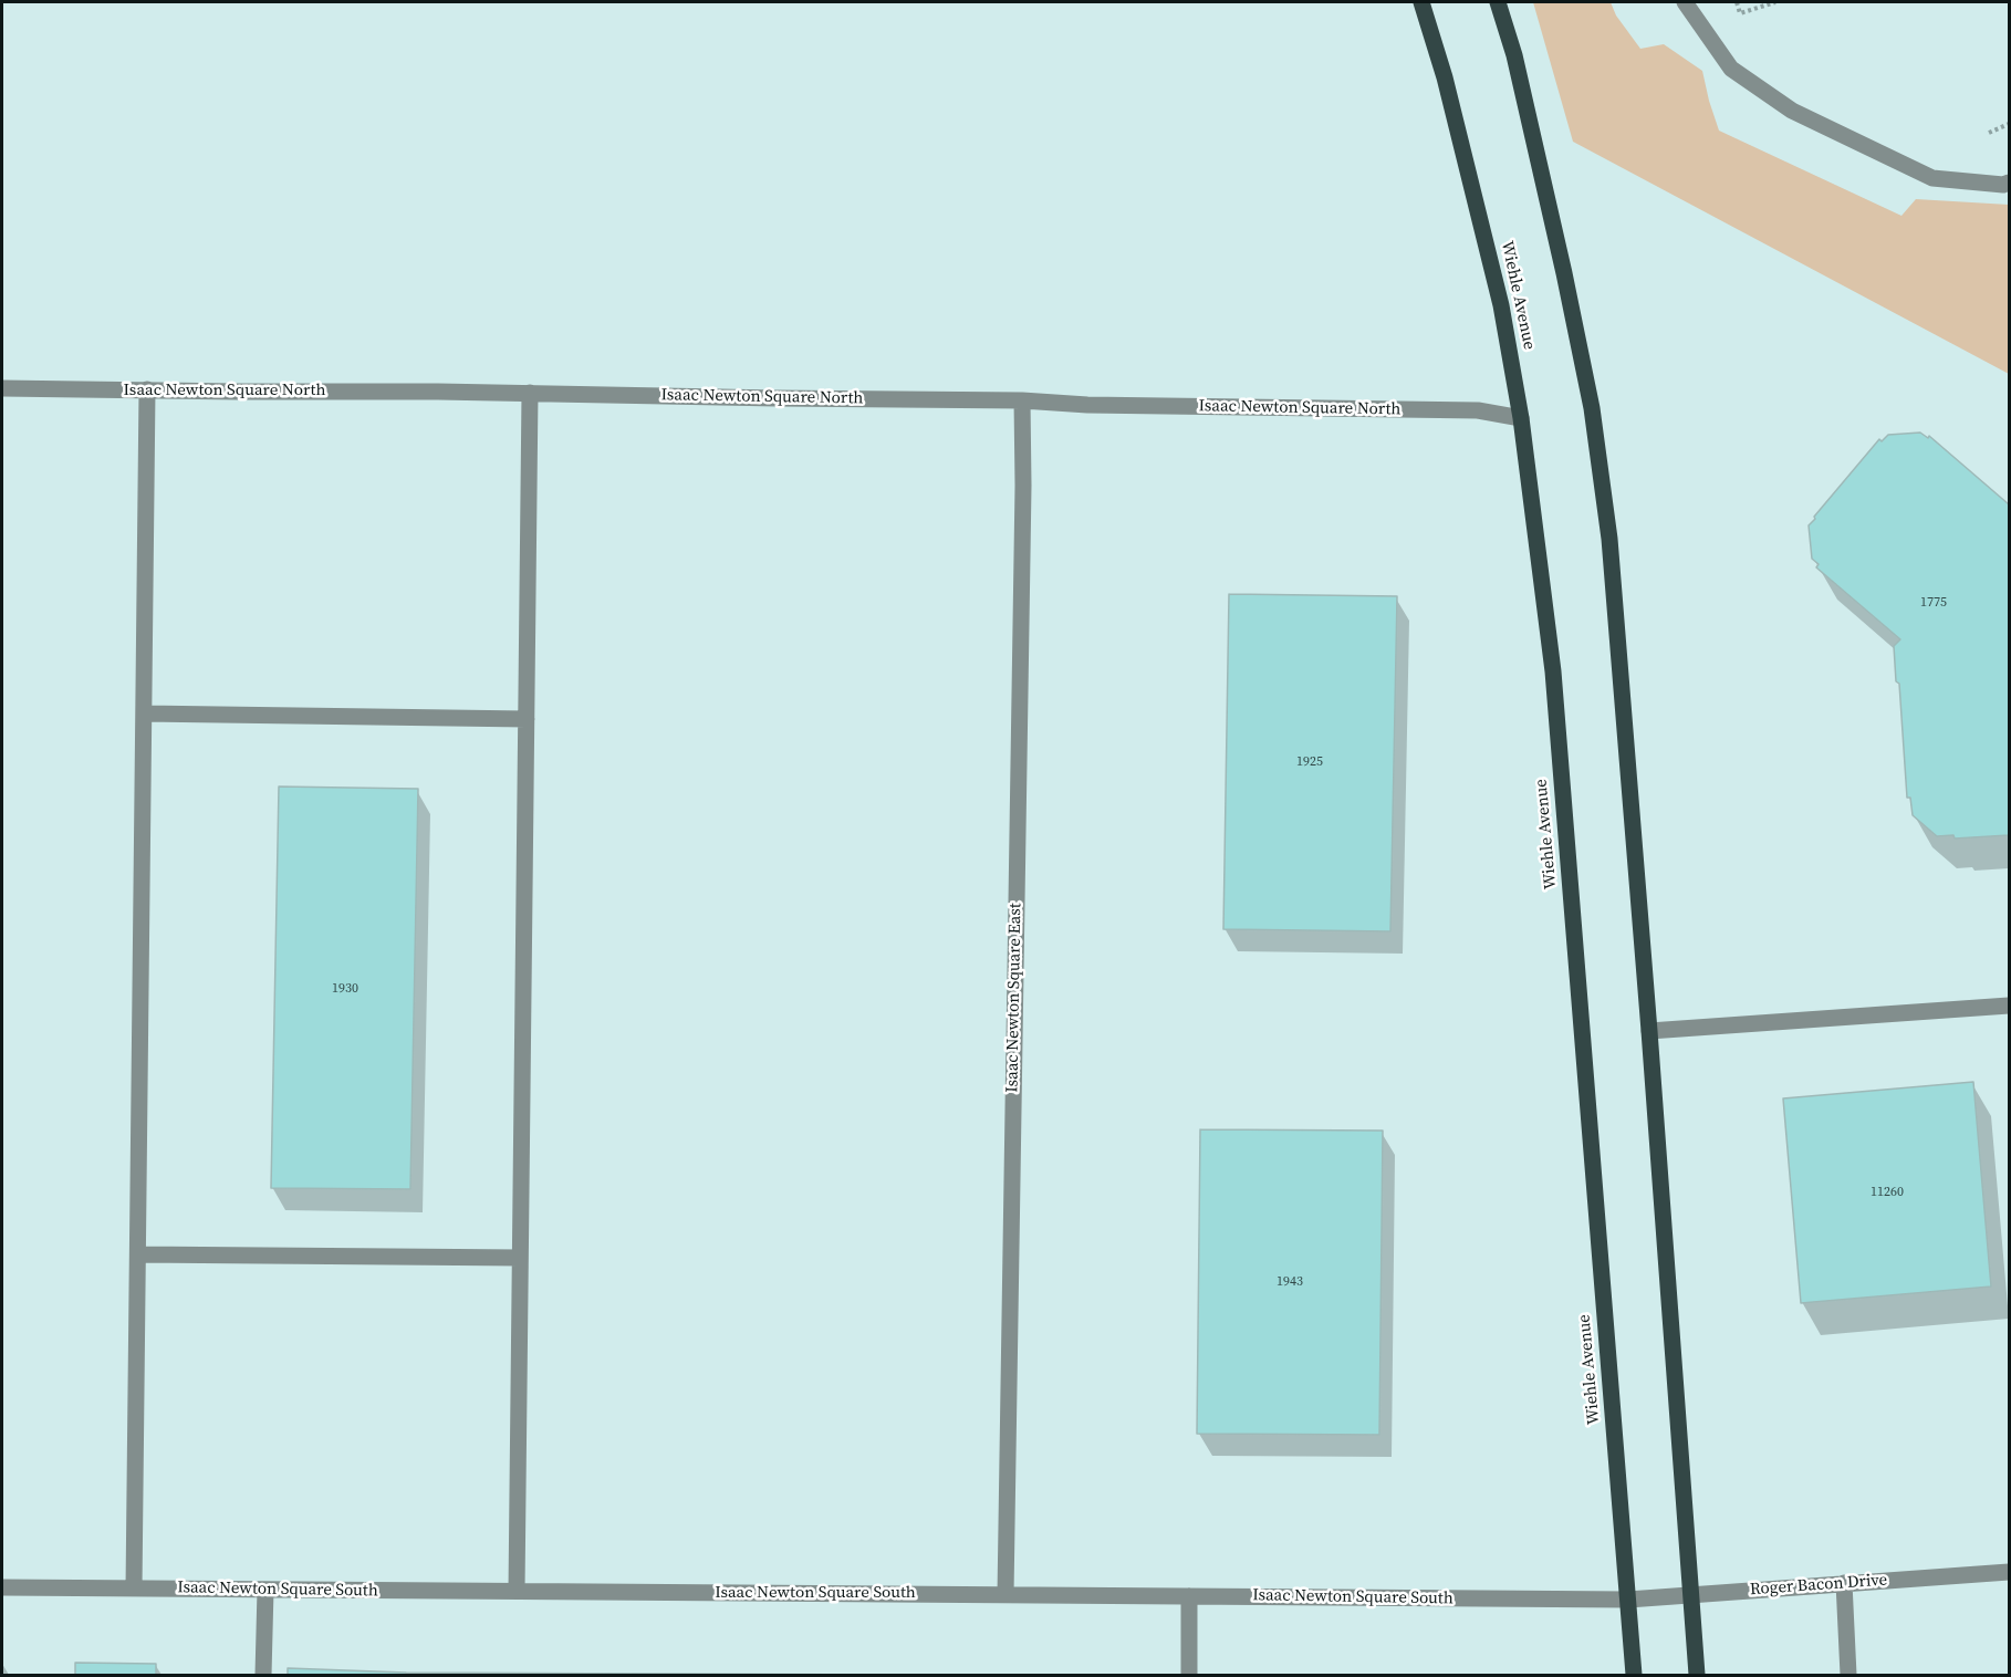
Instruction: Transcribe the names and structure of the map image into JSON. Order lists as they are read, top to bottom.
{
  "streets": {
    "main road": ["Wiehle Avenue"],
    "street": [
      "Isaac Newton Square North",
      "Isaac Newton Square East",
      "Roger Bacon Drive",
      "Isaac Newton Square South"
    ]
  },
  "crossings": [
    ["Wiehle Avenue", "Isaac Newton Square North"],
    ["Wiehle Avenue", "Roger Bacon Drive"],
    ["Wiehle Avenue", "Isaac Newton Square South"],
    ["Isaac Newton Square North", "Isaac Newton Square East"],
    ["Isaac Newton Square East", "Isaac Newton Square South"],
    ["Roger Bacon Drive", "Isaac Newton Square South"]
  ],
  "house_numbers": [
    "1775",
    "1925",
    "1930",
    "11260",
    "1943"
  ]
}
